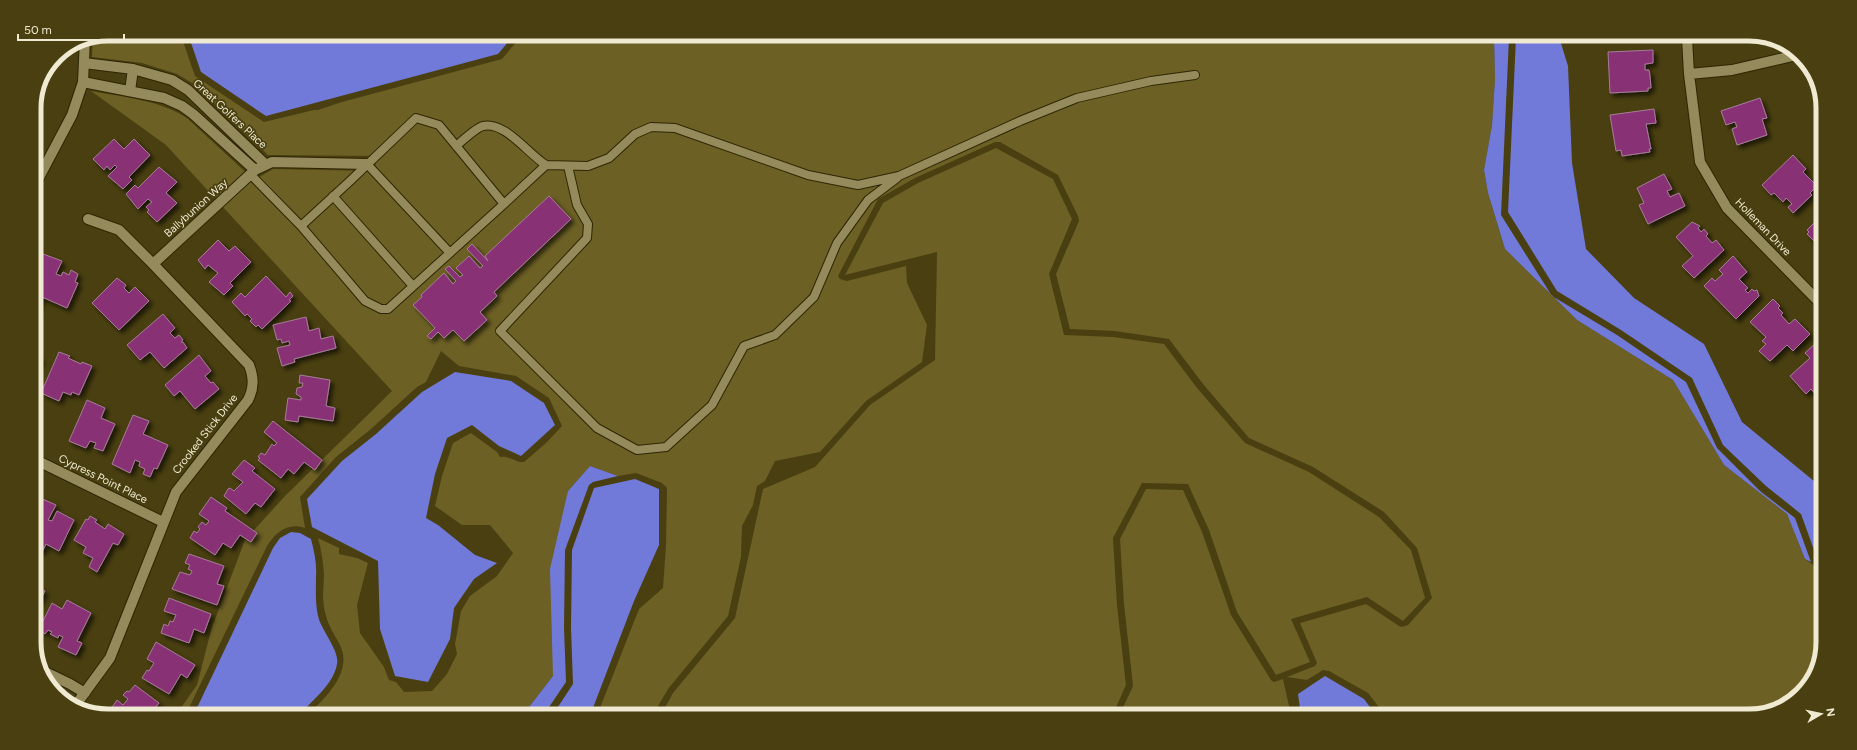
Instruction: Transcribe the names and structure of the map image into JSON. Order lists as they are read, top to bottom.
{
  "streets": {
    "street": [
      "Great Golfers Place",
      "Ballybunion Way",
      "Holleman Drive",
      "Crooked Stick Drive",
      "Cypress Point Place"
    ]
  },
  "crossings": [
    ["Great Golfers Place", "Ballybunion Way"],
    ["Ballybunion Way", "Crooked Stick Drive"],
    ["Crooked Stick Drive", "Cypress Point Place"]
  ],
  "scale_bar": "50 m",
  "north": "right"
}
